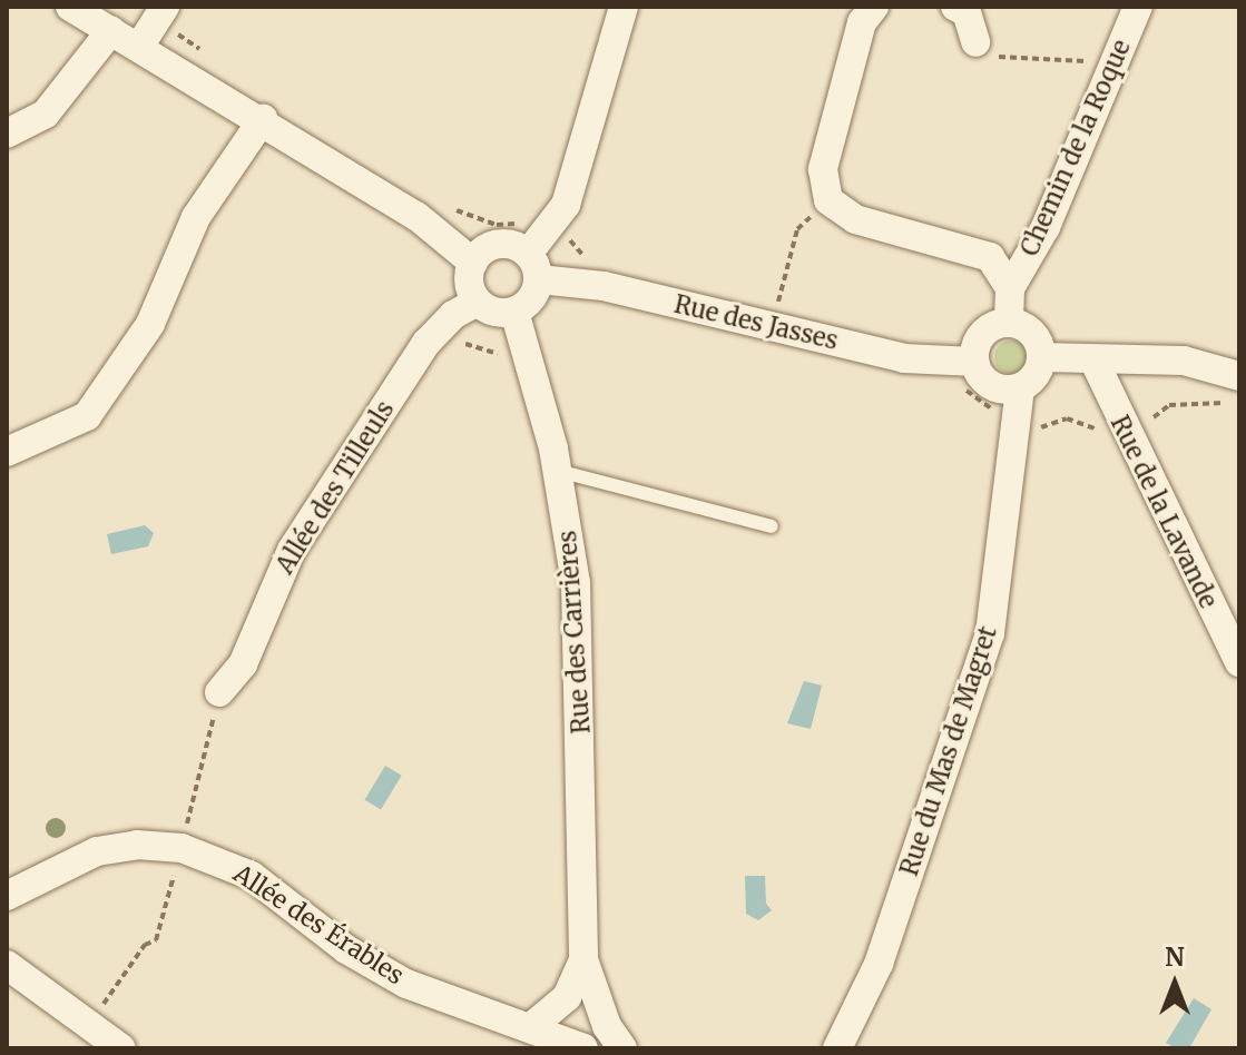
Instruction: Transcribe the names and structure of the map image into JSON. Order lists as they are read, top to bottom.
{
  "streets": {
    "street": [
      "Chemin de la Roque",
      "Rue des Jasses",
      "Allée des Tilleuls",
      "Rue de la Lavande",
      "Rue des Carrières",
      "Rue du Mas de Magret",
      "Allée des Érables"
    ]
  },
  "crossings": [
    ["Rue des Jasses", "Allée des Tilleuls"],
    ["Rue des Jasses", "Rue des Carrières"],
    ["Rue des Jasses", "Rue du Mas de Magret"],
    ["Allée des Tilleuls", "Rue des Carrières"],
    ["Rue des Carrières", "Allée des Érables"]
  ],
  "north": "top"
}
